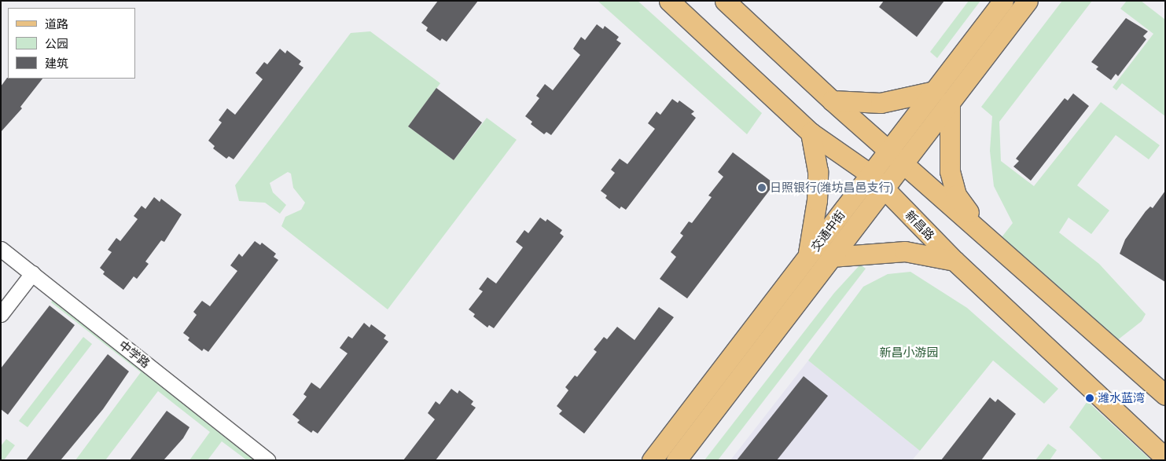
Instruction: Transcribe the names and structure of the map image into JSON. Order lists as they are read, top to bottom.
{
  "streets": {
    "main road": ["新昌路", "交通中街"],
    "street": ["中学路"]
  },
  "crossings": [
    ["新昌路", "交通中街"]
  ],
  "parks": ["新昌小游园"],
  "places": ["日照银行(潍坊昌邑支行)", "潍水蓝湾"],
  "legend": ["道路", "公园", "建筑"]
}
